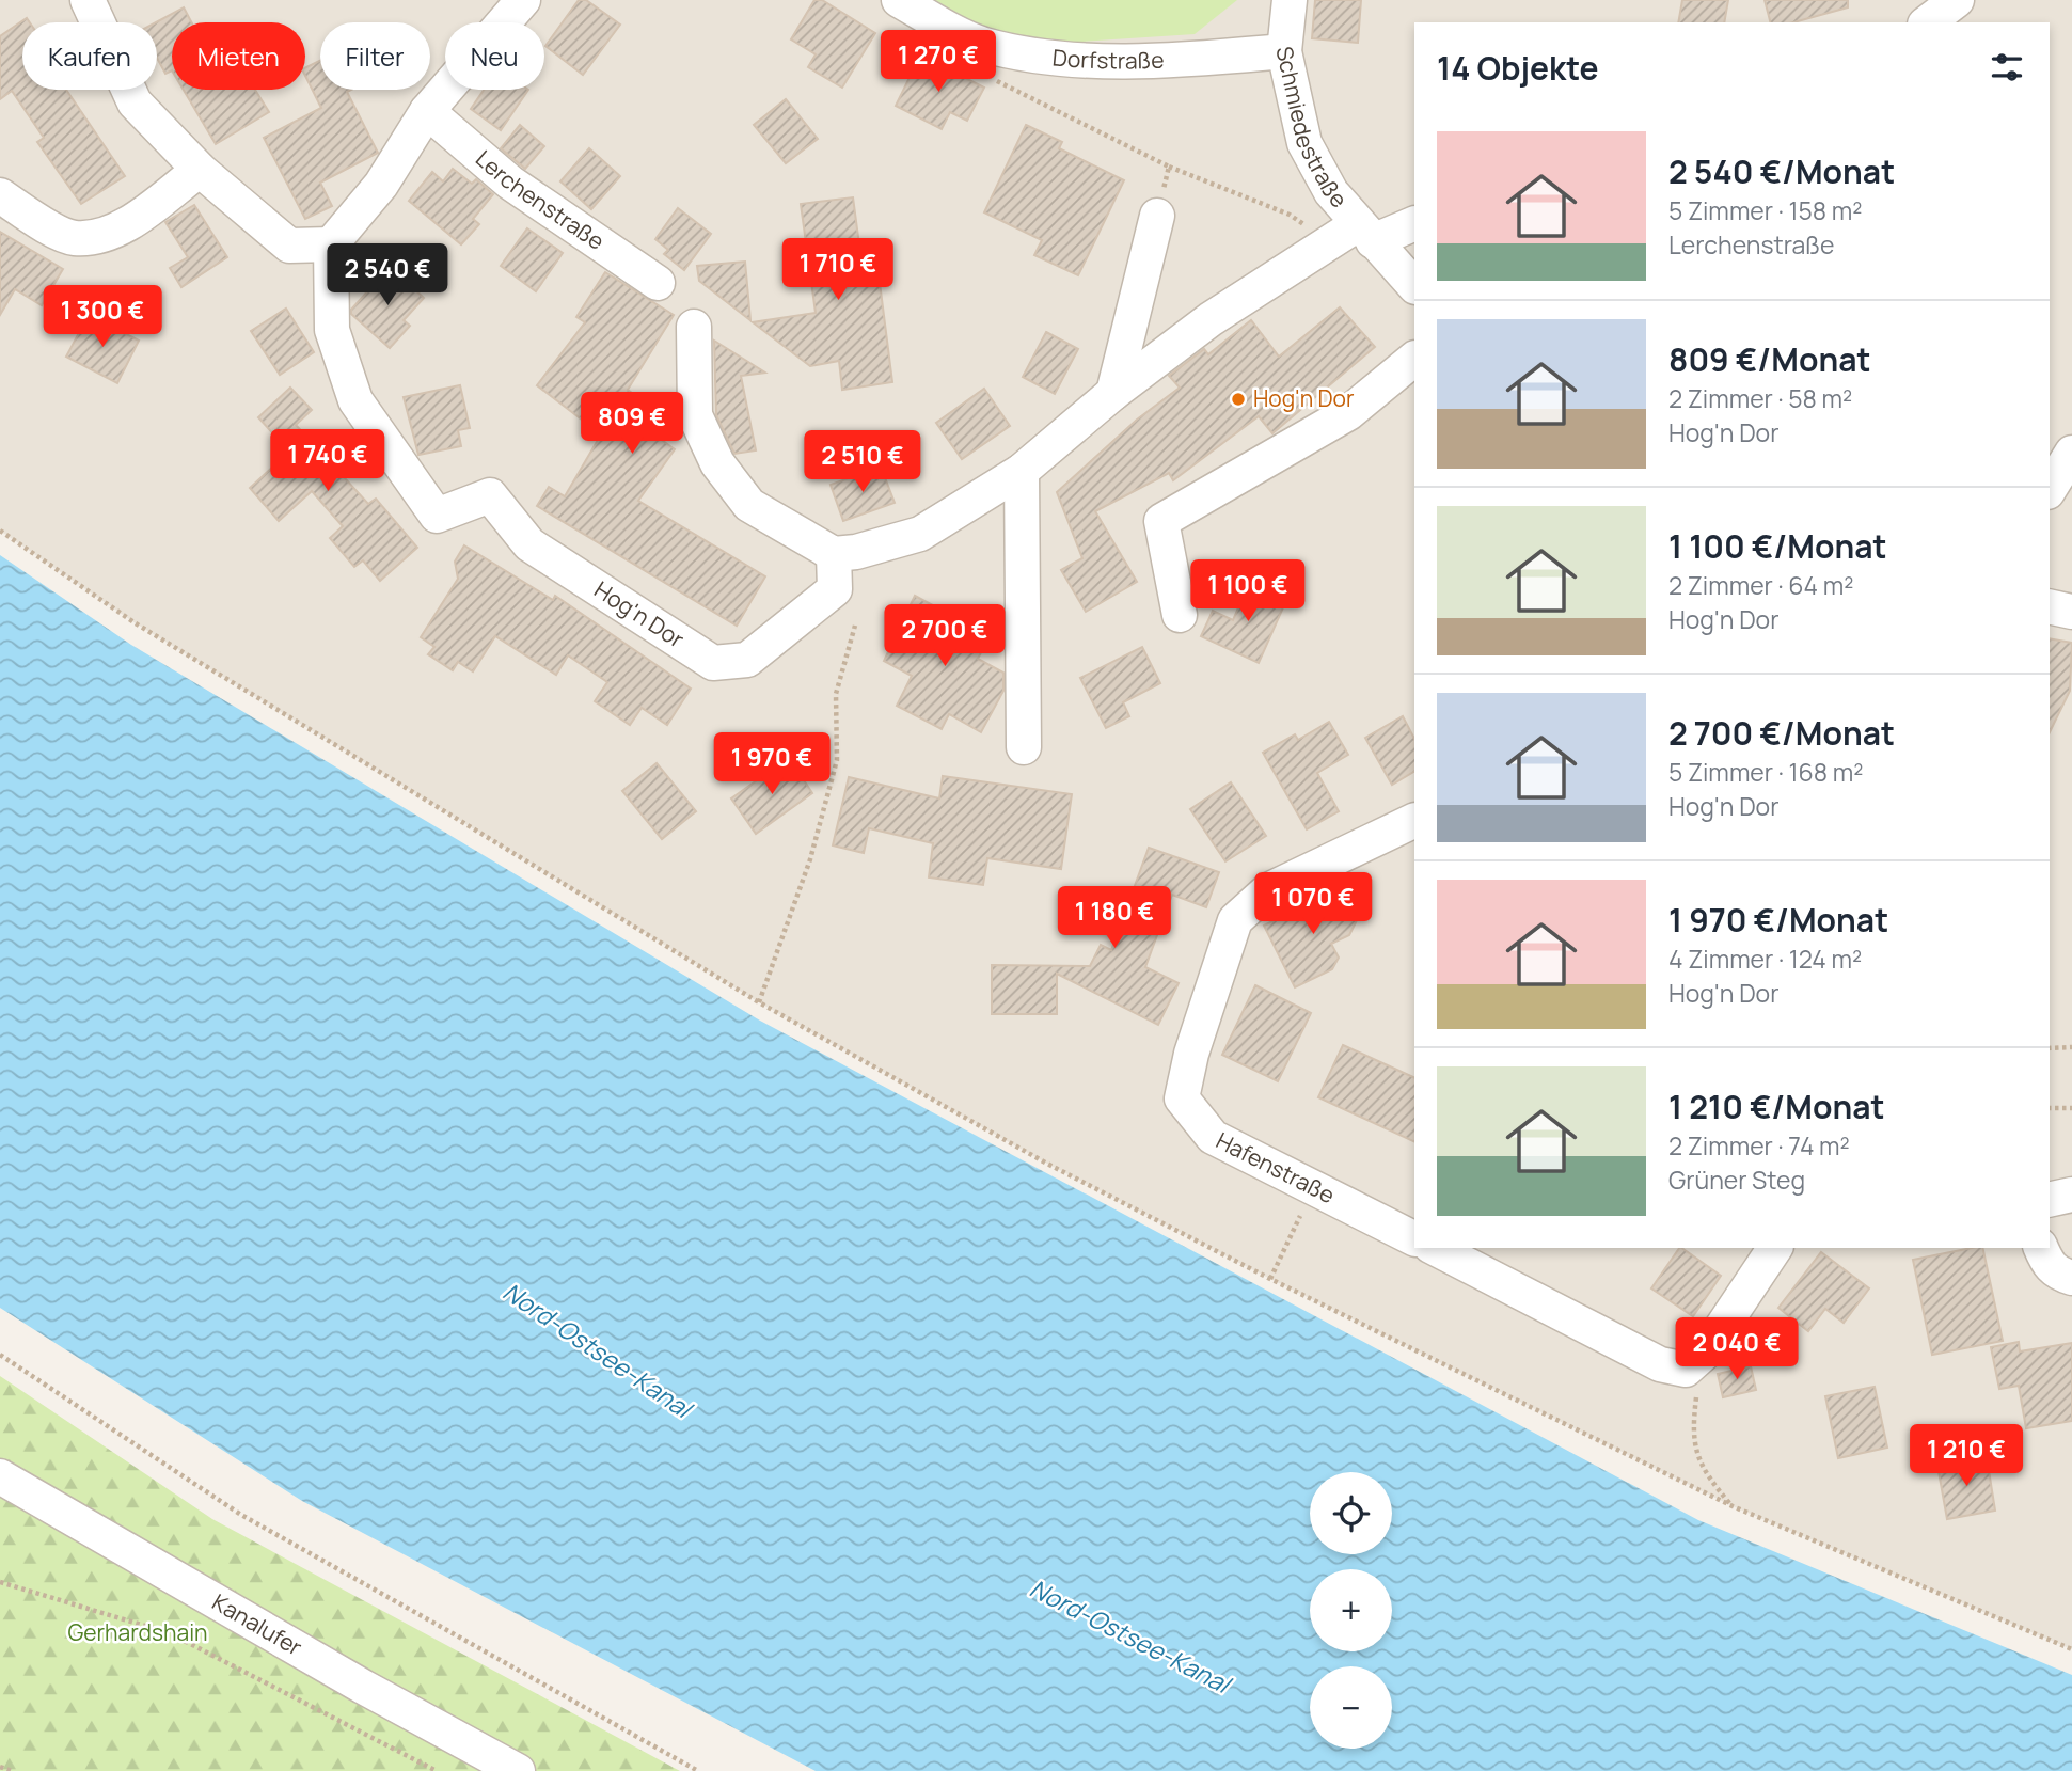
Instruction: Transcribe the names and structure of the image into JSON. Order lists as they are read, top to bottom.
{
  "streets": {
    "street": [
      "Dorfstraße",
      "Schmiedestraße",
      "Lerchenstraße",
      "Hog'n Dor",
      "Hafenstraße",
      "Kanalufer"
    ]
  },
  "crossings": [
    ["Dorfstraße", "Schmiedestraße"]
  ],
  "water": ["Nord-Ostsee-Kanal"],
  "parks": ["Gerhardshain"],
  "places": ["Hog'n Dor"],
  "page": {
    "chip": [
      "Kaufen",
      "Mieten",
      "Filter",
      "Neu"
    ],
    "heading": "14 Objekte",
    "price": [
      "1 270 €",
      "1 710 €",
      "2 540 €",
      "1 300 €",
      "809 €",
      "1 740 €",
      "2 510 €",
      "1 100 €",
      "2 700 €",
      "1 970 €",
      "1 070 €",
      "1 180 €",
      "2 040 €",
      "1 210 €"
    ],
    "list": [
      {
        "name": "2 540 €/Monat",
        "note": "5 Zimmer · 158 m² · Lerchenstraße"
      },
      {
        "name": "809 €/Monat",
        "note": "2 Zimmer · 58 m² · Hog'n Dor"
      },
      {
        "name": "1 100 €/Monat",
        "note": "2 Zimmer · 64 m² · Hog'n Dor"
      },
      {
        "name": "2 700 €/Monat",
        "note": "5 Zimmer · 168 m² · Hog'n Dor"
      },
      {
        "name": "1 970 €/Monat",
        "note": "4 Zimmer · 124 m² · Hog'n Dor"
      },
      {
        "name": "1 210 €/Monat",
        "note": "2 Zimmer · 74 m² · Grüner Steg"
      }
    ],
    "map_buttons": ["+", "−"]
  }
}
